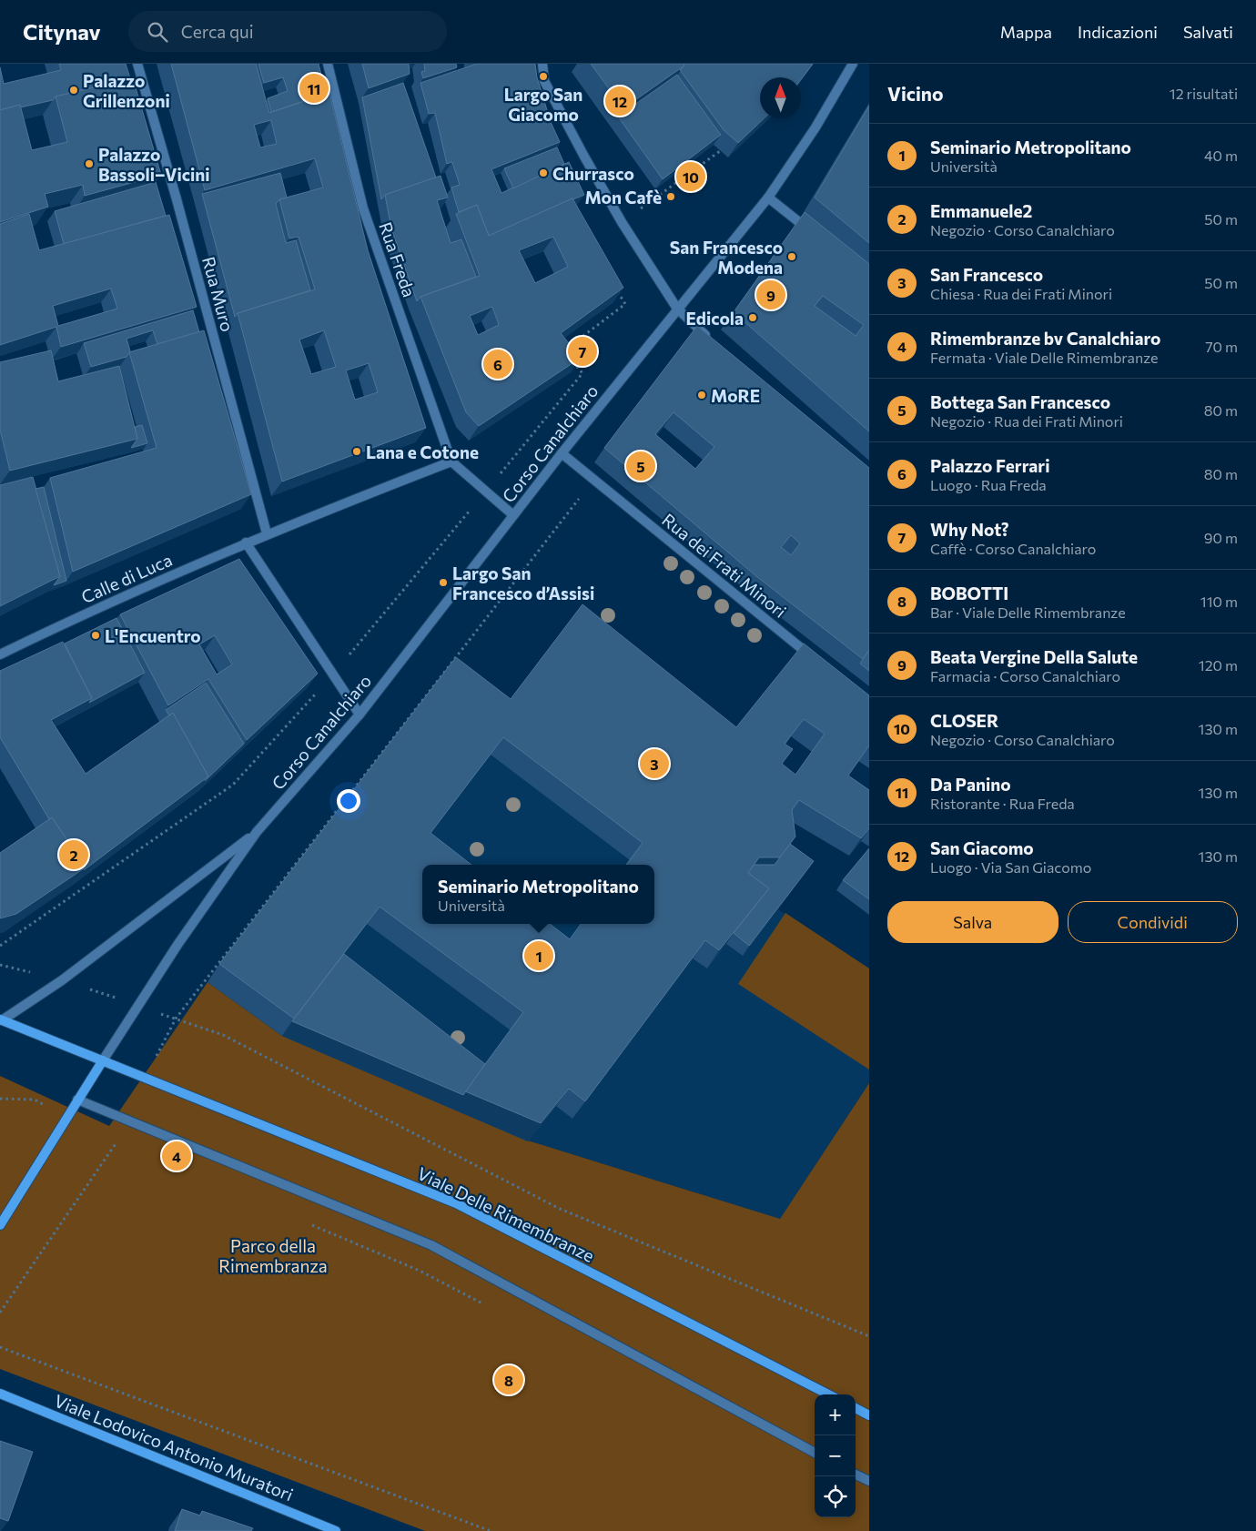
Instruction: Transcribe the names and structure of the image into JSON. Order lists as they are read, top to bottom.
{
  "streets": {
    "street": [
      "Rua Freda",
      "Rua Muro",
      "Corso Canalchiaro",
      "Rua dei Frati Minori",
      "Calle di Luca",
      "Viale Delle Rimembranze",
      "Viale Lodovico Antonio Muratori"
    ]
  },
  "crossings": [
    ["Rua Muro", "Calle di Luca"],
    ["Corso Canalchiaro", "Rua dei Frati Minori"],
    ["Corso Canalchiaro", "Viale Delle Rimembranze"]
  ],
  "parks": ["Parco della Rimembranza"],
  "places": [
    "Largo San Giacomo",
    "Palazzo Grillenzoni",
    "Palazzo Bassoli–Vicini",
    "Churrasco",
    "Mon Cafè",
    "San Francesco Modena",
    "Edicola",
    "MoRE",
    "Lana e Cotone",
    "Largo San Francesco d’Assisi",
    "L'Encuentro"
  ],
  "north": "top",
  "page": {
    "header": "Citynav",
    "search": "Cerca qui",
    "nav": ["Mappa", "Indicazioni", "Salvati"],
    "heading": ["Vicino", "12 risultati"],
    "pins": [
      "11",
      "12",
      "10",
      "9",
      "7",
      "6",
      "5",
      "3",
      "2",
      "1",
      "4",
      "8"
    ],
    "list": [
      {
        "mark": "1",
        "name": "Seminario Metropolitano",
        "note": "Università",
        "value": "40 m"
      },
      {
        "mark": "2",
        "name": "Emmanuele2",
        "note": "Negozio · Corso Canalchiaro",
        "value": "50 m"
      },
      {
        "mark": "3",
        "name": "San Francesco",
        "note": "Chiesa · Rua dei Frati Minori",
        "value": "50 m"
      },
      {
        "mark": "4",
        "name": "Rimembranze bv Canalchiaro",
        "note": "Fermata · Viale Delle Rimembranze",
        "value": "70 m"
      },
      {
        "mark": "5",
        "name": "Bottega San Francesco",
        "note": "Negozio · Rua dei Frati Minori",
        "value": "80 m"
      },
      {
        "mark": "6",
        "name": "Palazzo Ferrari",
        "note": "Luogo · Rua Freda",
        "value": "80 m"
      },
      {
        "mark": "7",
        "name": "Why Not?",
        "note": "Caffè · Corso Canalchiaro",
        "value": "90 m"
      },
      {
        "mark": "8",
        "name": "BOBOTTI",
        "note": "Bar · Viale Delle Rimembranze",
        "value": "110 m"
      },
      {
        "mark": "9",
        "name": "Beata Vergine Della Salute",
        "note": "Farmacia · Corso Canalchiaro",
        "value": "120 m"
      },
      {
        "mark": "10",
        "name": "CLOSER",
        "note": "Negozio · Corso Canalchiaro",
        "value": "130 m"
      },
      {
        "mark": "11",
        "name": "Da Panino",
        "note": "Ristorante · Rua Freda",
        "value": "130 m"
      },
      {
        "mark": "12",
        "name": "San Giacomo",
        "note": "Luogo · Via San Giacomo",
        "value": "130 m"
      }
    ],
    "popup": ["Seminario Metropolitano", "Università"],
    "buttons": ["Salva", "Condividi"],
    "map_buttons": ["+", "−"]
  }
}
